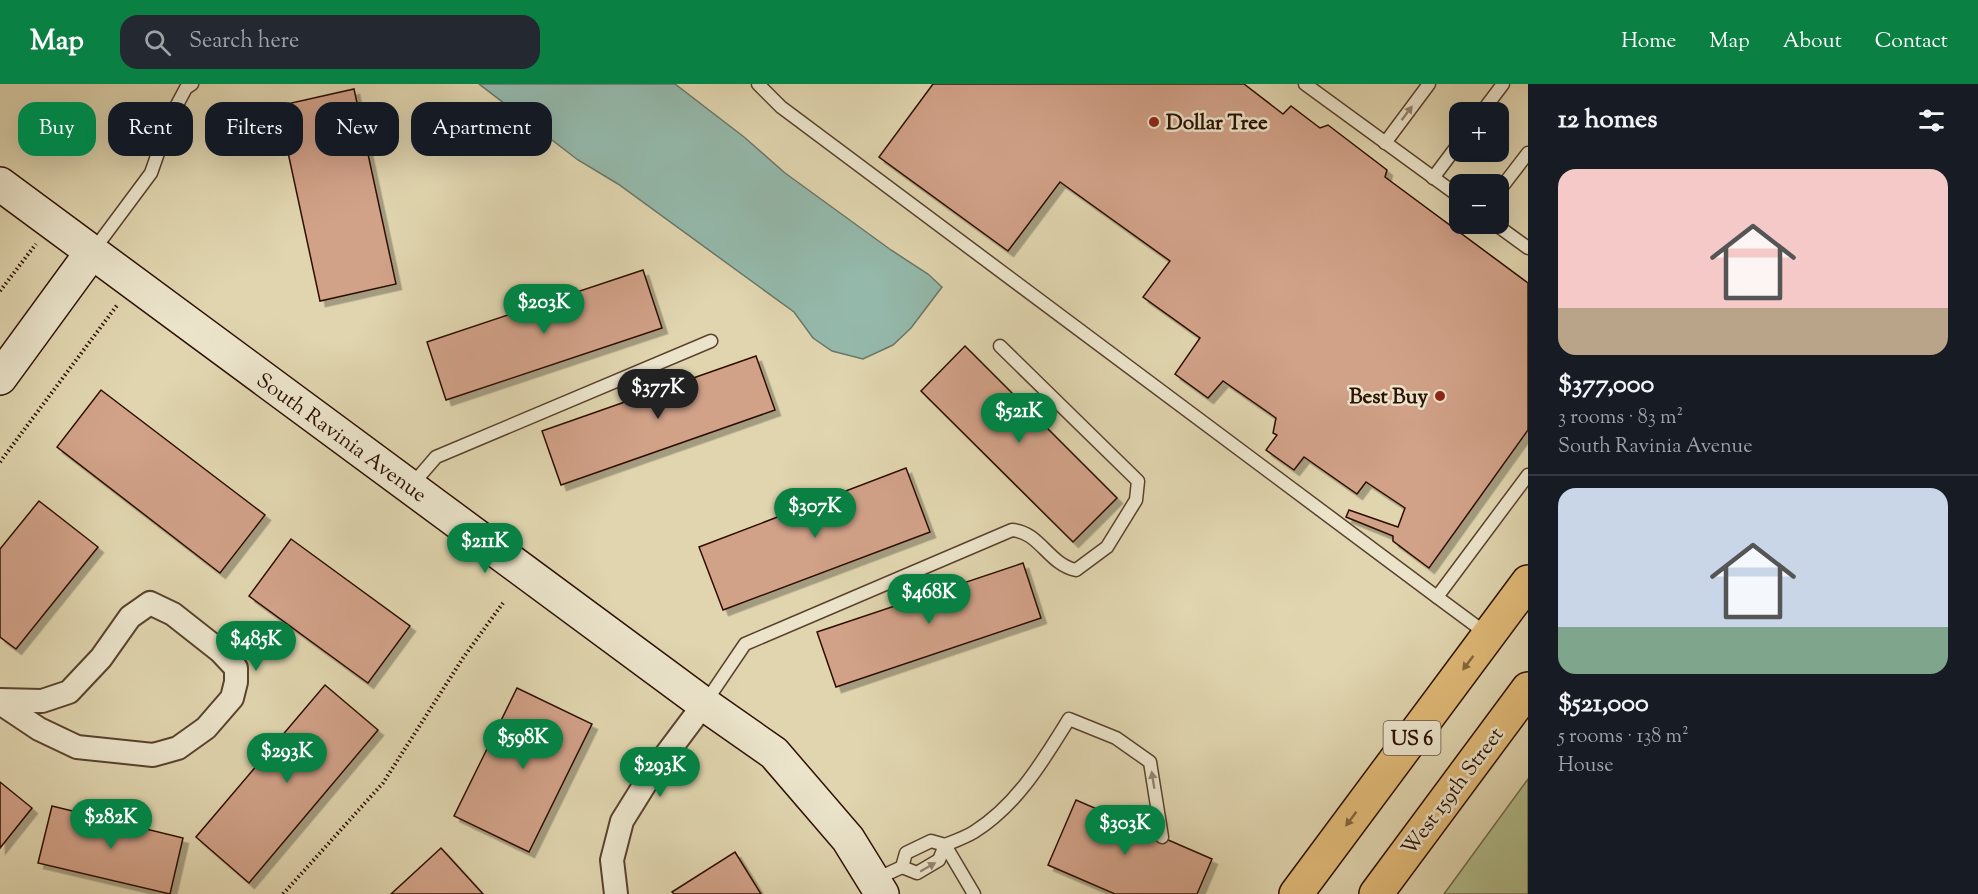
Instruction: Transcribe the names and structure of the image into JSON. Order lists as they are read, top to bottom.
{
  "streets": {
    "main road": ["US 6", "West 159th Street"],
    "street": ["South Ravinia Avenue"]
  },
  "places": ["Dollar Tree", "Best Buy"],
  "page": {
    "header": "Map",
    "search": "Search here",
    "nav": [
      "Home",
      "Map",
      "About",
      "Contact"
    ],
    "heading": "12 homes",
    "map_buttons": ["+", "−"],
    "chip": [
      "Buy",
      "Rent",
      "Filters",
      "New",
      "Apartment"
    ],
    "list": [
      {
        "name": "$377,000",
        "note": "3 rooms · 83 m² · South Ravinia Avenue"
      },
      {
        "name": "$521,000",
        "note": "5 rooms · 138 m² · House"
      }
    ],
    "price": [
      "$203K",
      "$377K",
      "$521K",
      "$307K",
      "$211K",
      "$468K",
      "$485K",
      "$598K",
      "$293K",
      "$293K",
      "$282K",
      "$303K"
    ]
  }
}
